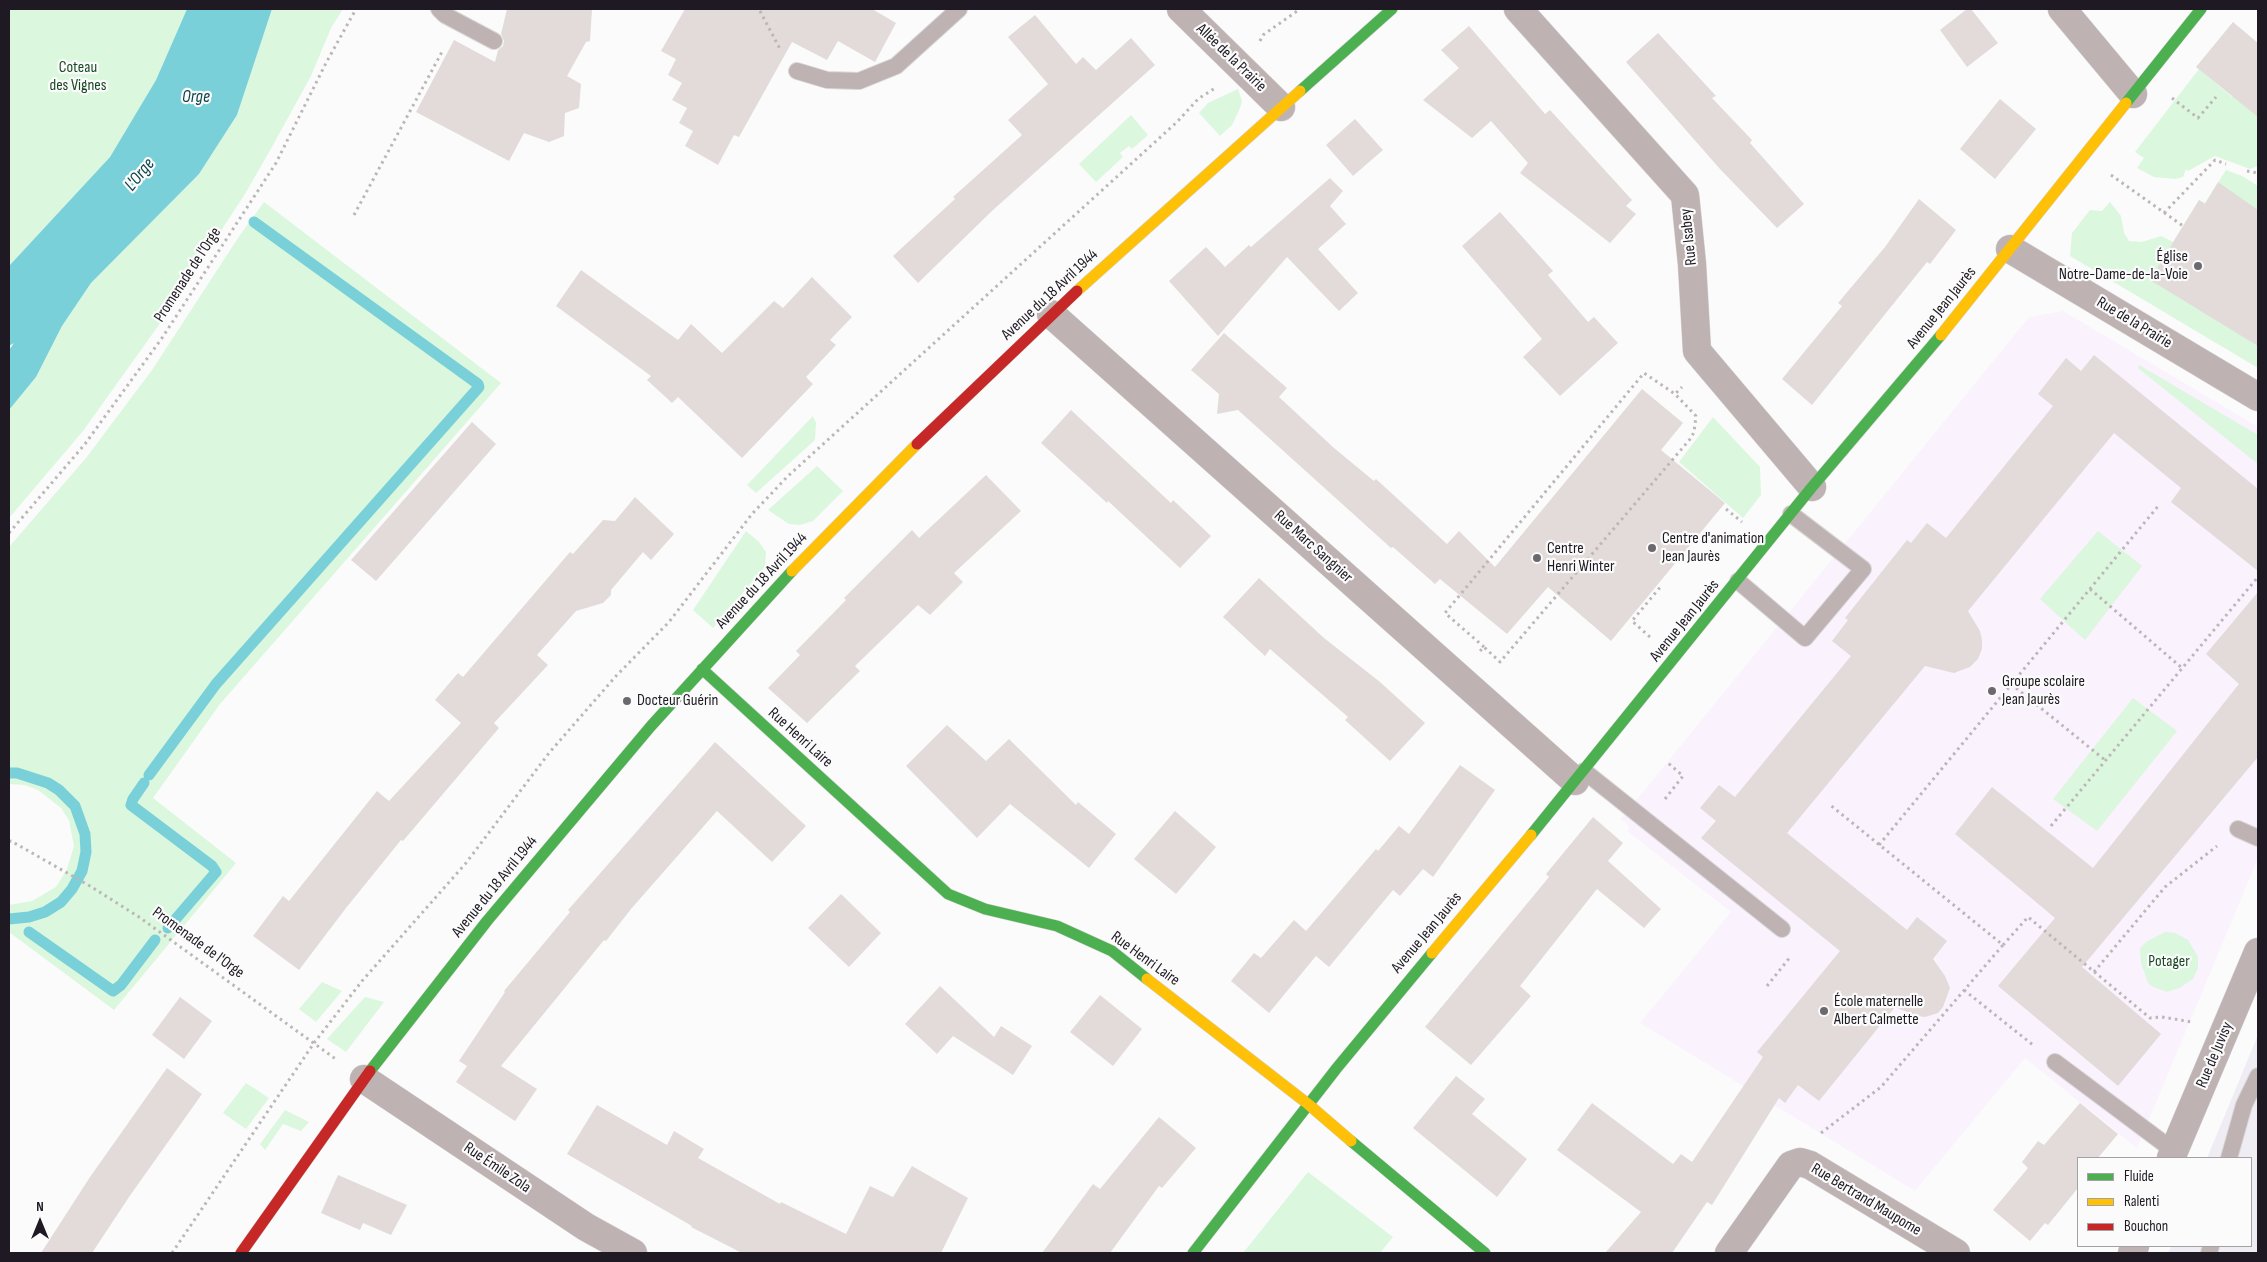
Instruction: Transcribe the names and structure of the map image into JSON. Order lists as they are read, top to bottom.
{
  "streets": {
    "street": [
      "Allée de la Prairie",
      "Rue Isabey",
      "Avenue du 18 Avril 1944",
      "Avenue Jean Jaurès",
      "Rue de la Prairie",
      "Rue Marc Sangnier",
      "Rue Henri Laire",
      "Rue de Juvisy",
      "Rue Émile Zola",
      "Rue Bertrand Maupome"
    ],
    "path": ["Promenade de l'Orge"]
  },
  "crossings": [
    ["Allée de la Prairie", "Avenue du 18 Avril 1944"],
    ["Rue Isabey", "Avenue Jean Jaurès"],
    ["Promenade de l'Orge", "Avenue du 18 Avril 1944"],
    ["Promenade de l'Orge", "Rue Émile Zola"],
    ["Avenue du 18 Avril 1944", "Rue Marc Sangnier"],
    ["Avenue du 18 Avril 1944", "Rue Henri Laire"],
    ["Avenue du 18 Avril 1944", "Rue Émile Zola"],
    ["Avenue Jean Jaurès", "Rue de la Prairie"],
    ["Avenue Jean Jaurès", "Rue Marc Sangnier"],
    ["Avenue Jean Jaurès", "Rue Henri Laire"]
  ],
  "water": ["Orge", "L'Orge"],
  "parks": ["Coteau des Vignes", "Potager"],
  "places": [
    "Église Notre-Dame-de-la-Voie",
    "Centre d'animation Jean Jaurès",
    "Centre Henri Winter",
    "Groupe scolaire Jean Jaurès",
    "Docteur Guérin",
    "École maternelle Albert Calmette"
  ],
  "legend": ["Fluide", "Ralenti", "Bouchon"],
  "north": "top"
}
